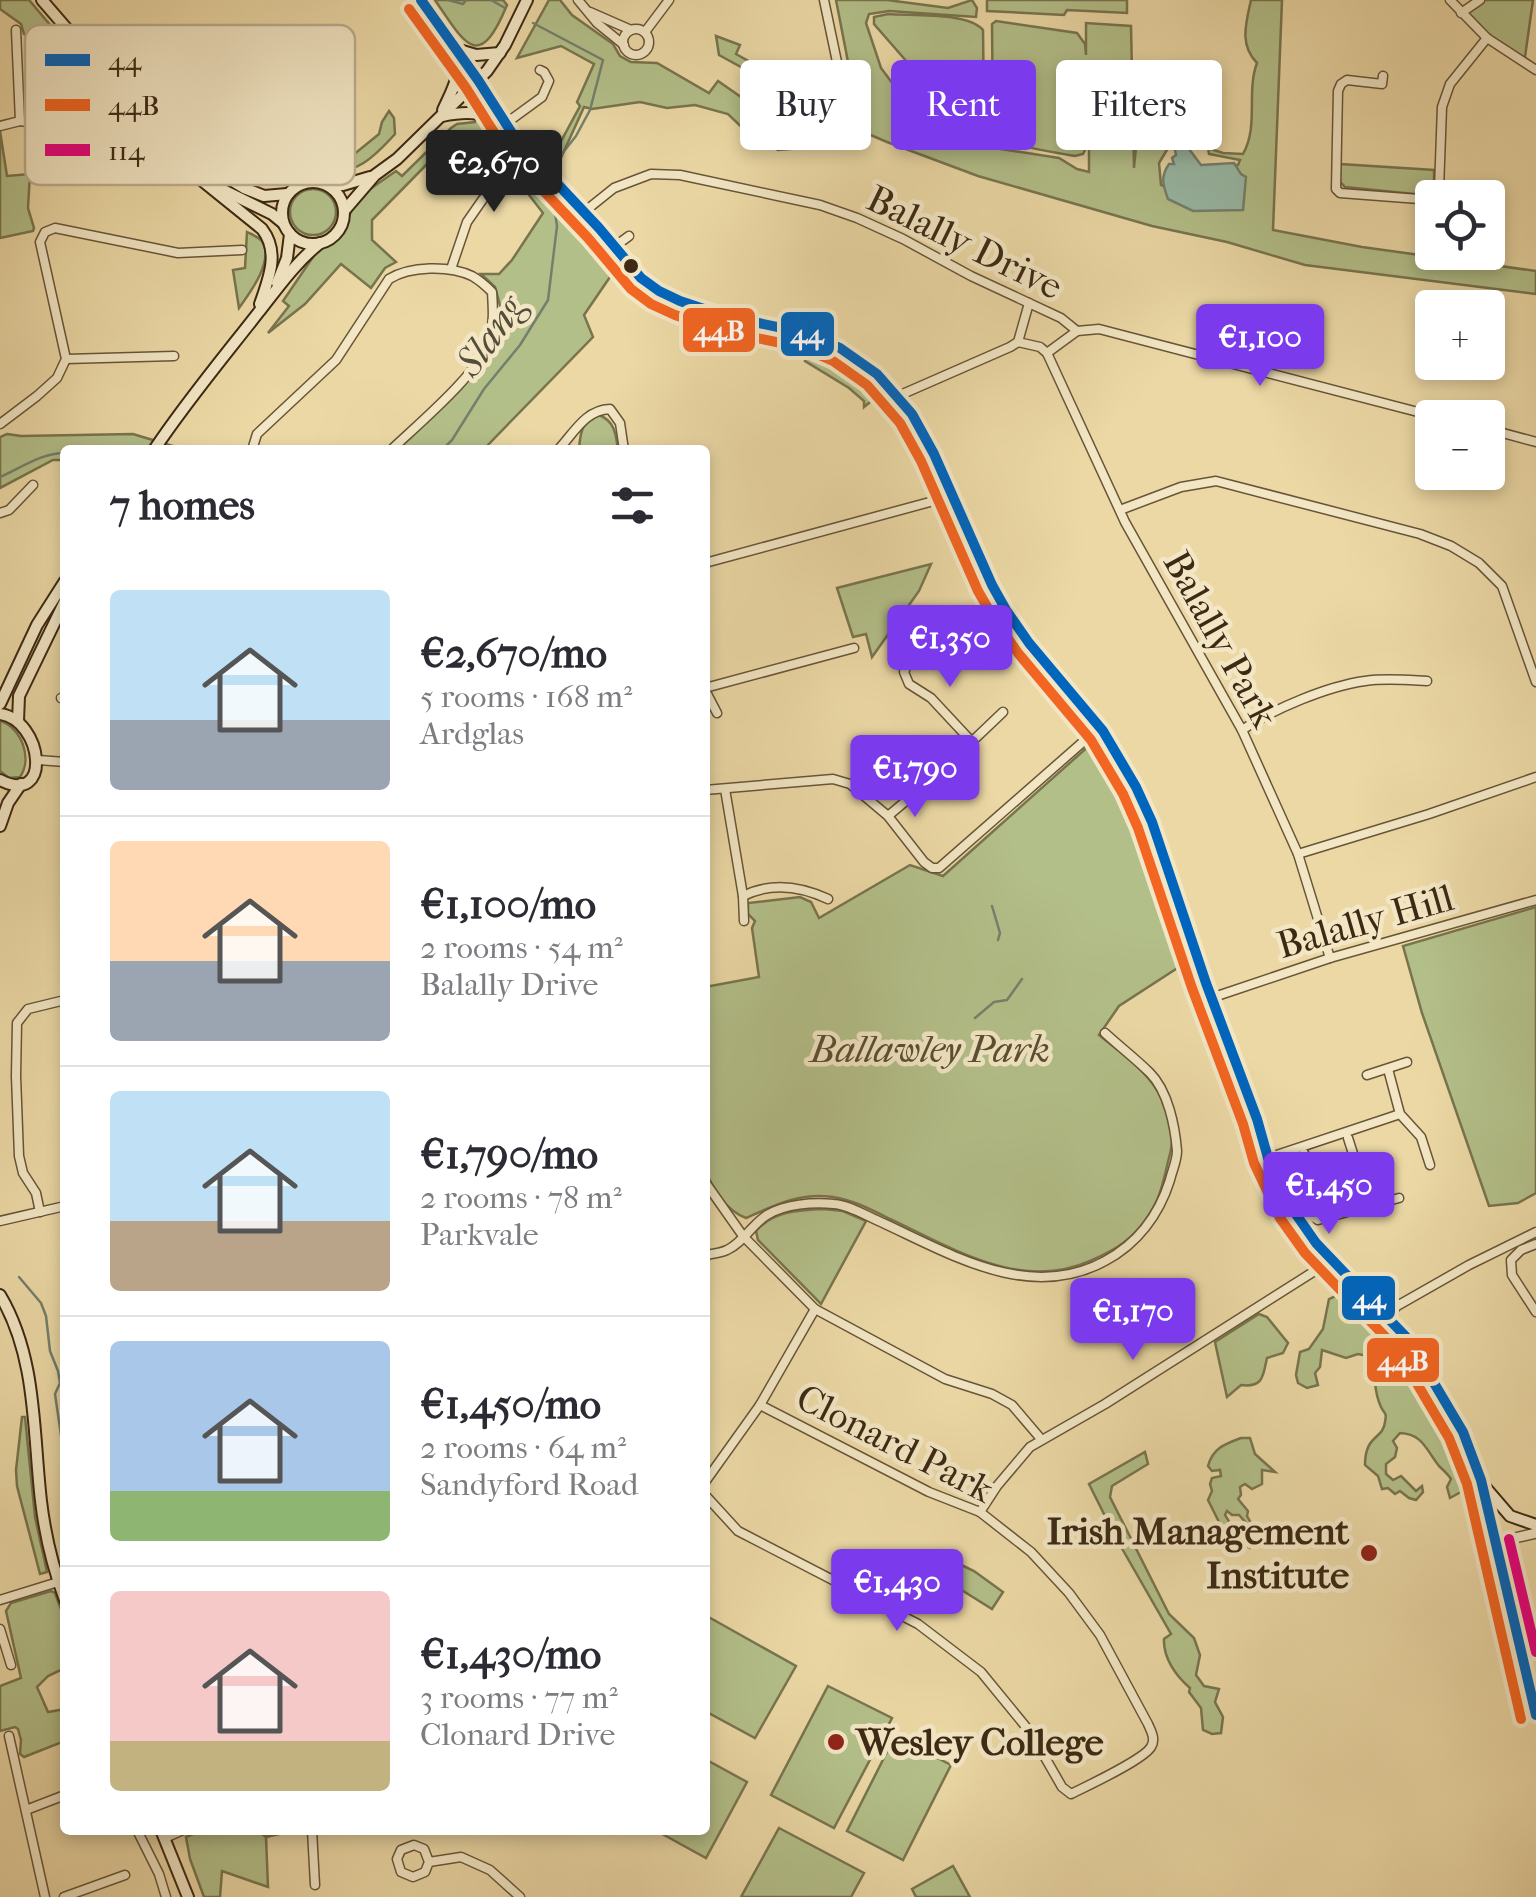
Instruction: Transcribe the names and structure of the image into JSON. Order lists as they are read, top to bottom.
{
  "streets": {
    "street": [
      "Balally Drive",
      "Balally Park",
      "Balally Hill",
      "Clonard Park"
    ]
  },
  "crossings": [
    ["Balally Park", "Balally Hill"]
  ],
  "water": ["Slang"],
  "parks": ["Ballawley Park"],
  "places": ["Irish Management Institute", "Wesley College"],
  "lines": ["transit line 44", "transit line 44B", "transit line 114"],
  "legend": ["44", "44B", "114"],
  "page": {
    "chip": ["Buy", "Rent", "Filters"],
    "price": [
      "€2,670",
      "€1,100",
      "€1,350",
      "€1,790",
      "€1,450",
      "€1,170",
      "€1,430"
    ],
    "map_buttons": ["+", "−"],
    "heading": "7 homes",
    "list": [
      {
        "name": "€2,670/mo",
        "note": "5 rooms · 168 m² · Ardglas"
      },
      {
        "name": "€1,100/mo",
        "note": "2 rooms · 54 m² · Balally Drive"
      },
      {
        "name": "€1,790/mo",
        "note": "2 rooms · 78 m² · Parkvale"
      },
      {
        "name": "€1,450/mo",
        "note": "2 rooms · 64 m² · Sandyford Road"
      },
      {
        "name": "€1,430/mo",
        "note": "3 rooms · 77 m² · Clonard Drive"
      }
    ]
  }
}
